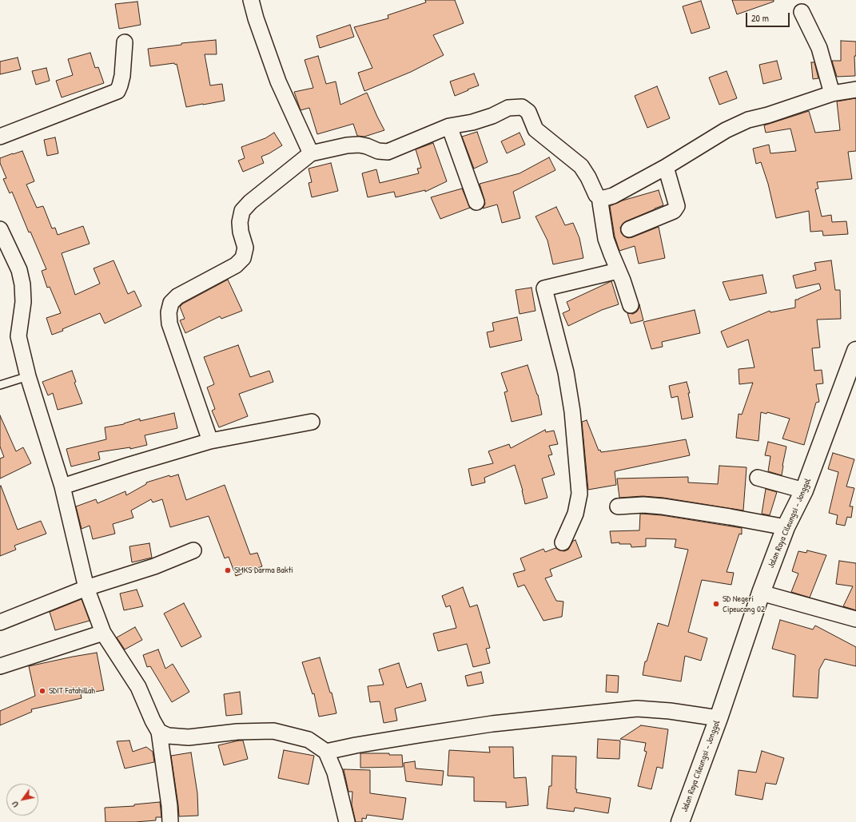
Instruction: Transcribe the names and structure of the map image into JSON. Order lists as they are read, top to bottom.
{
  "streets": {
    "main road": ["Jalan Raya Cileungsi - Jonggol"]
  },
  "places": ["SMKS Darma Bakti", "SD Negeri Cipeucang 02", "SDIT Fatahillah"],
  "scale_bar": "20 m",
  "north": "bottom left"
}
